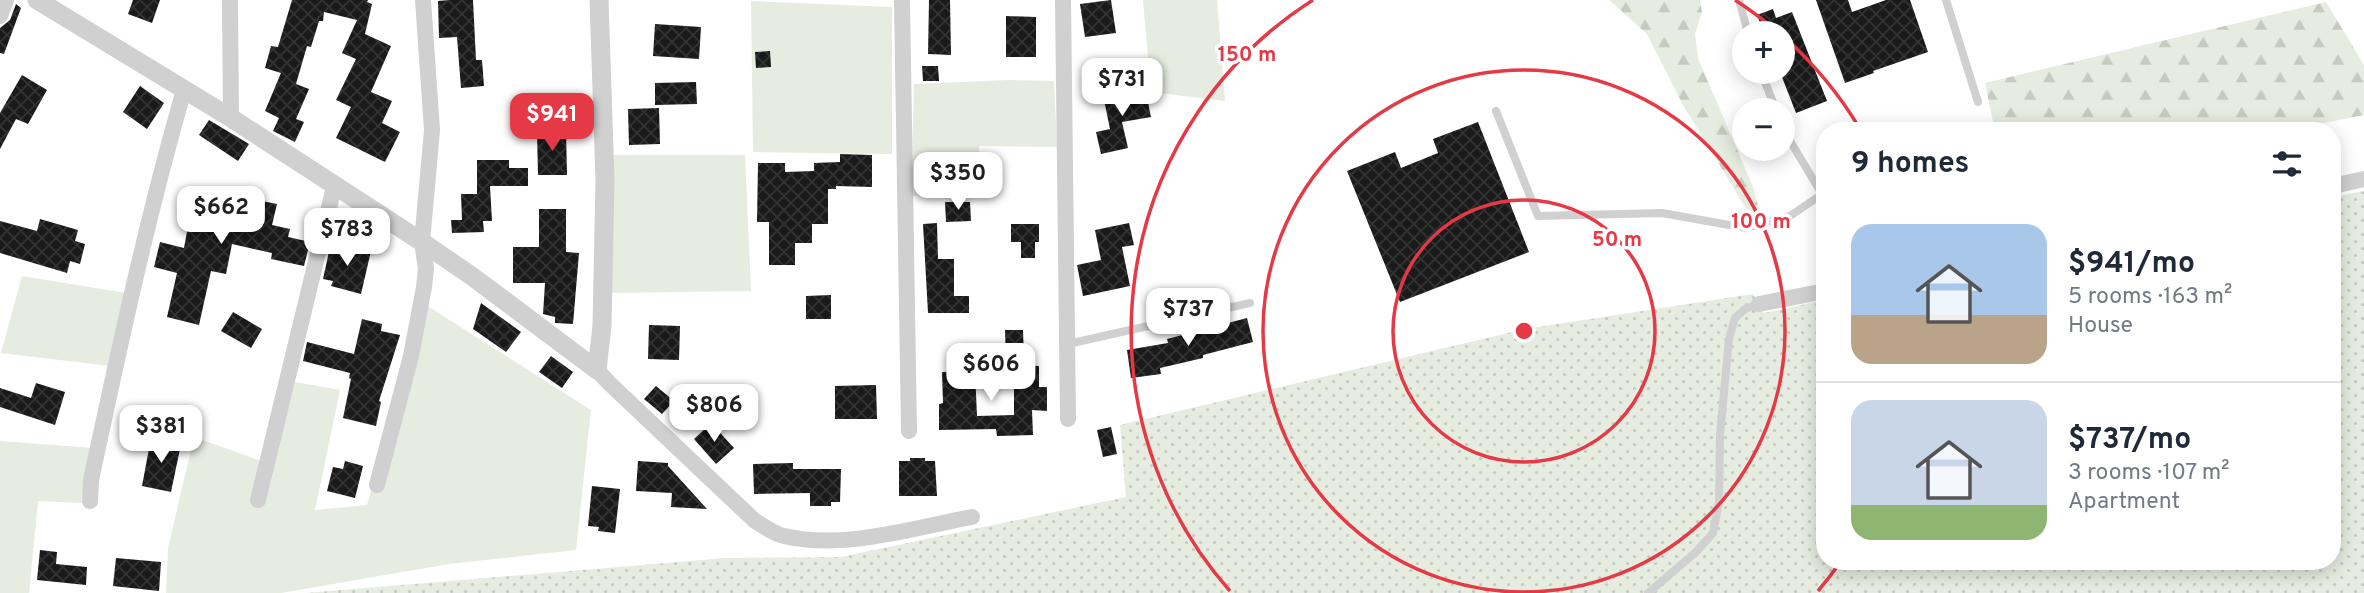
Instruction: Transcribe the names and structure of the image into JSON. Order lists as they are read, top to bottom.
{
  "page": {
    "map_buttons": ["+", "−"],
    "price": [
      "$731",
      "$941",
      "$350",
      "$662",
      "$783",
      "$737",
      "$606",
      "$806",
      "$381"
    ],
    "heading": "9 homes",
    "list": [
      {
        "name": "$941/mo",
        "note": "5 rooms · 163 m² · House"
      },
      {
        "name": "$737/mo",
        "note": "3 rooms · 107 m² · Apartment"
      }
    ]
  },
  "rings": ["150 m", "100 m", "50 m"]
}
